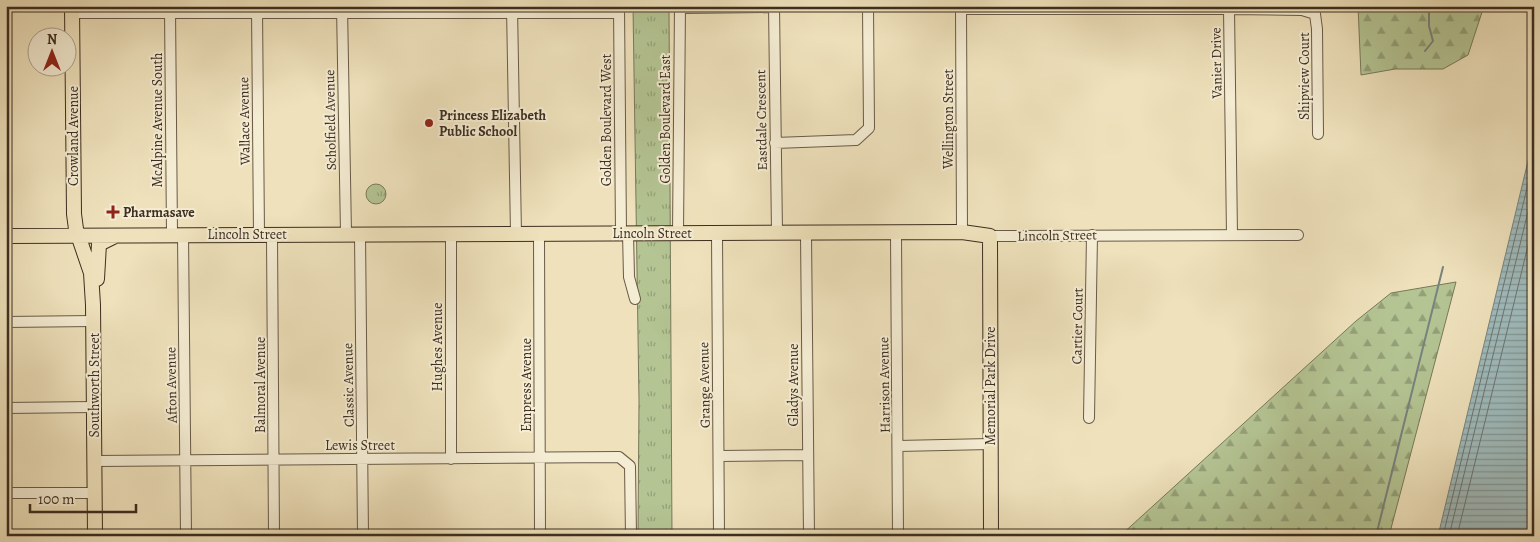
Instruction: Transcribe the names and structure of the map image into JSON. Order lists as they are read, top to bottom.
{
  "streets": {
    "main road": [
      "Crowland Avenue",
      "Lincoln Street",
      "Southworth Street",
      "Memorial Park Drive"
    ],
    "street": [
      "Vanier Drive",
      "Shipview Court",
      "Golden Boulevard East",
      "Wellington Street",
      "McAlpine Avenue South",
      "Scholfield Avenue",
      "Golden Boulevard West",
      "Eastdale Crescent",
      "Wallace Avenue",
      "Cartier Court",
      "Hughes Avenue",
      "Afton Avenue",
      "Balmoral Avenue",
      "Classic Avenue",
      "Empress Avenue",
      "Grange Avenue",
      "Gladys Avenue",
      "Harrison Avenue",
      "Lewis Street"
    ]
  },
  "crossings": [
    ["Vanier Drive", "Shipview Court"],
    ["Vanier Drive", "Wellington Street"],
    ["Vanier Drive", "Lincoln Street"],
    ["Golden Boulevard East", "Lincoln Street"],
    ["Wellington Street", "Lincoln Street"],
    ["McAlpine Avenue South", "Lincoln Street"],
    ["McAlpine Avenue South", "Afton Avenue"],
    ["Scholfield Avenue", "Lincoln Street"],
    ["Golden Boulevard West", "Lincoln Street"],
    ["Eastdale Crescent", "Lincoln Street"],
    ["Wallace Avenue", "Lincoln Street"],
    ["Wallace Avenue", "Balmoral Avenue"],
    ["Crowland Avenue", "Lincoln Street"],
    ["Crowland Avenue", "Southworth Street"],
    ["Lincoln Street", "Cartier Court"],
    ["Lincoln Street", "Hughes Avenue"],
    ["Lincoln Street", "Southworth Street"],
    ["Lincoln Street", "Afton Avenue"],
    ["Lincoln Street", "Balmoral Avenue"],
    ["Lincoln Street", "Classic Avenue"],
    ["Lincoln Street", "Empress Avenue"],
    ["Lincoln Street", "Grange Avenue"],
    ["Lincoln Street", "Gladys Avenue"],
    ["Lincoln Street", "Harrison Avenue"],
    ["Lincoln Street", "Memorial Park Drive"],
    ["Hughes Avenue", "Lewis Street"],
    ["Southworth Street", "Lewis Street"],
    ["Afton Avenue", "Lewis Street"],
    ["Balmoral Avenue", "Lewis Street"],
    ["Classic Avenue", "Lewis Street"],
    ["Empress Avenue", "Lewis Street"]
  ],
  "places": {
    "other": ["Princess Elizabeth Public School"],
    "health": ["Pharmasave"]
  },
  "scale_bar": "100 m",
  "north": "top"
}
